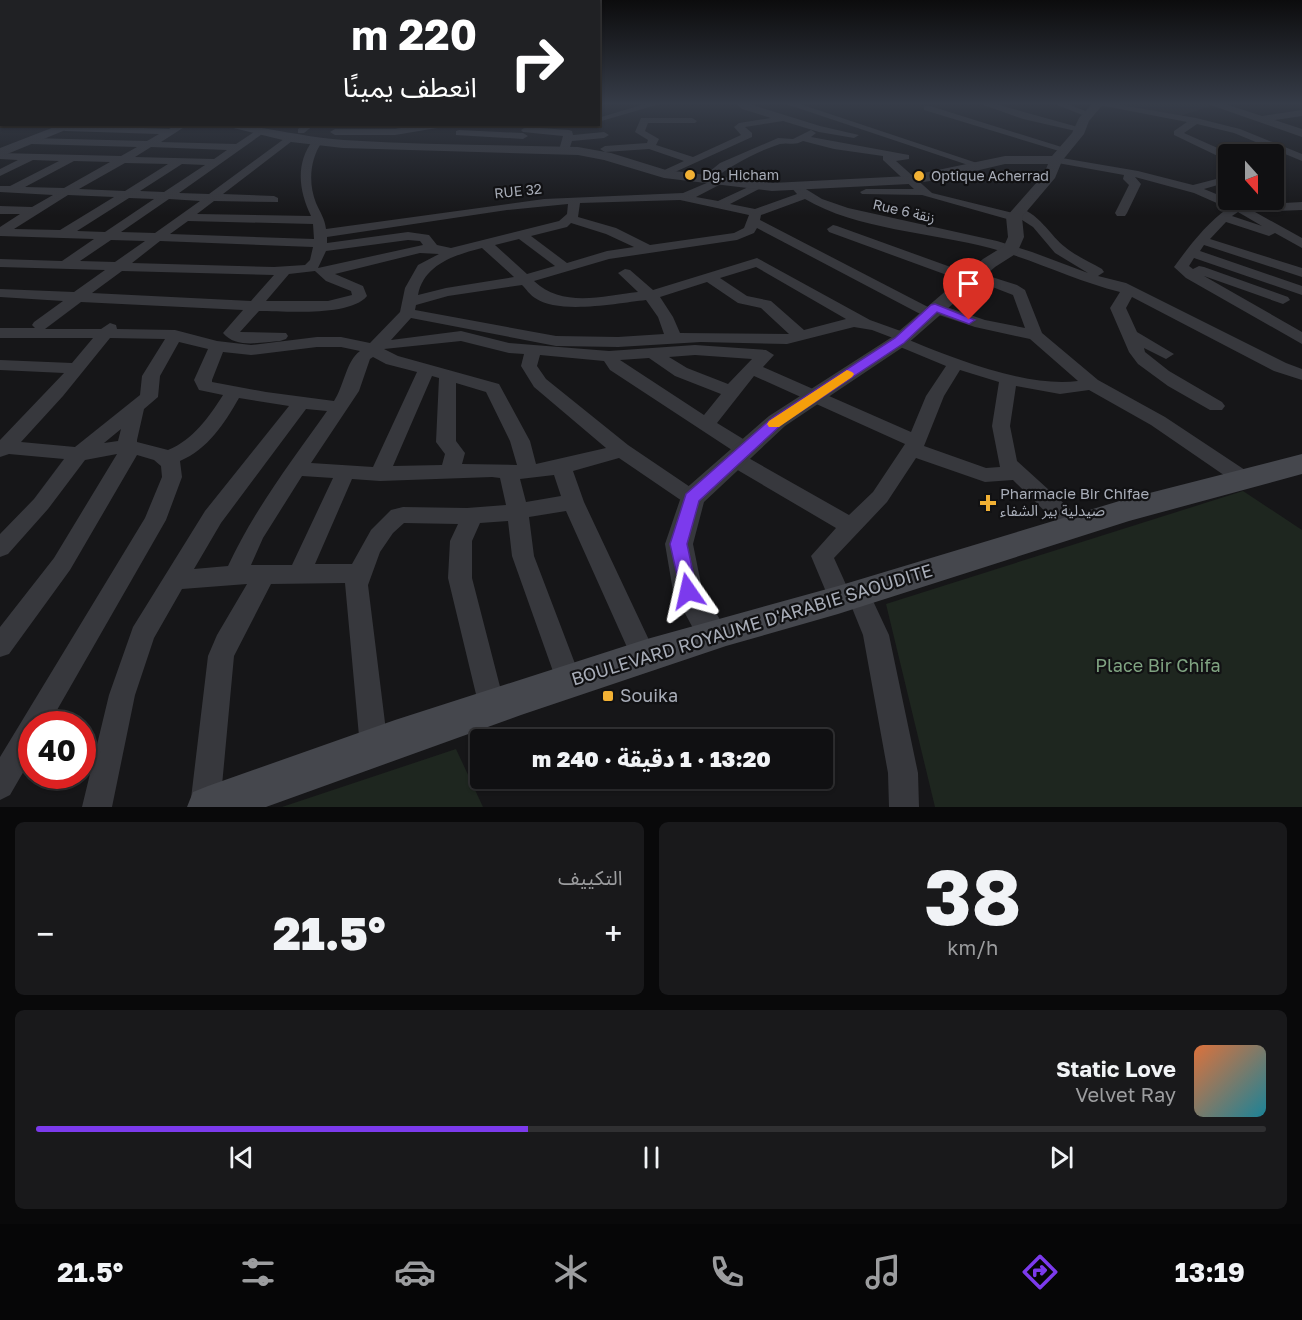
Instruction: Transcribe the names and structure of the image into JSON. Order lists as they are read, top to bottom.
{
  "streets": {
    "main road": ["BOULEVARD ROYAUME D'ARABIE SAOUDITE"],
    "street": ["RUE 32", "Rue 6 زنقة"]
  },
  "parks": ["Place Bir Chifa"],
  "places": {
    "other": ["Dg. Hicham", "Optique Acherrad"],
    "health": ["Pharmacie Bir Chifae صيدلية بير الشفاء"],
    "transit": ["Souika"]
  },
  "north": "bottom",
  "page": {
    "turn": ["220 m", "انعطف يمينًا"],
    "limit": "40",
    "trip": "13:20 · 1 دقيقة · 240 m",
    "tile": [
      ["38", "km/h"],
      "التكييف"
    ],
    "heat": ["−", "21.5°", "+"],
    "song": ["Static Love", "Velvet Ray"],
    "tabs": ["13:19", "21.5°"]
  }
}
